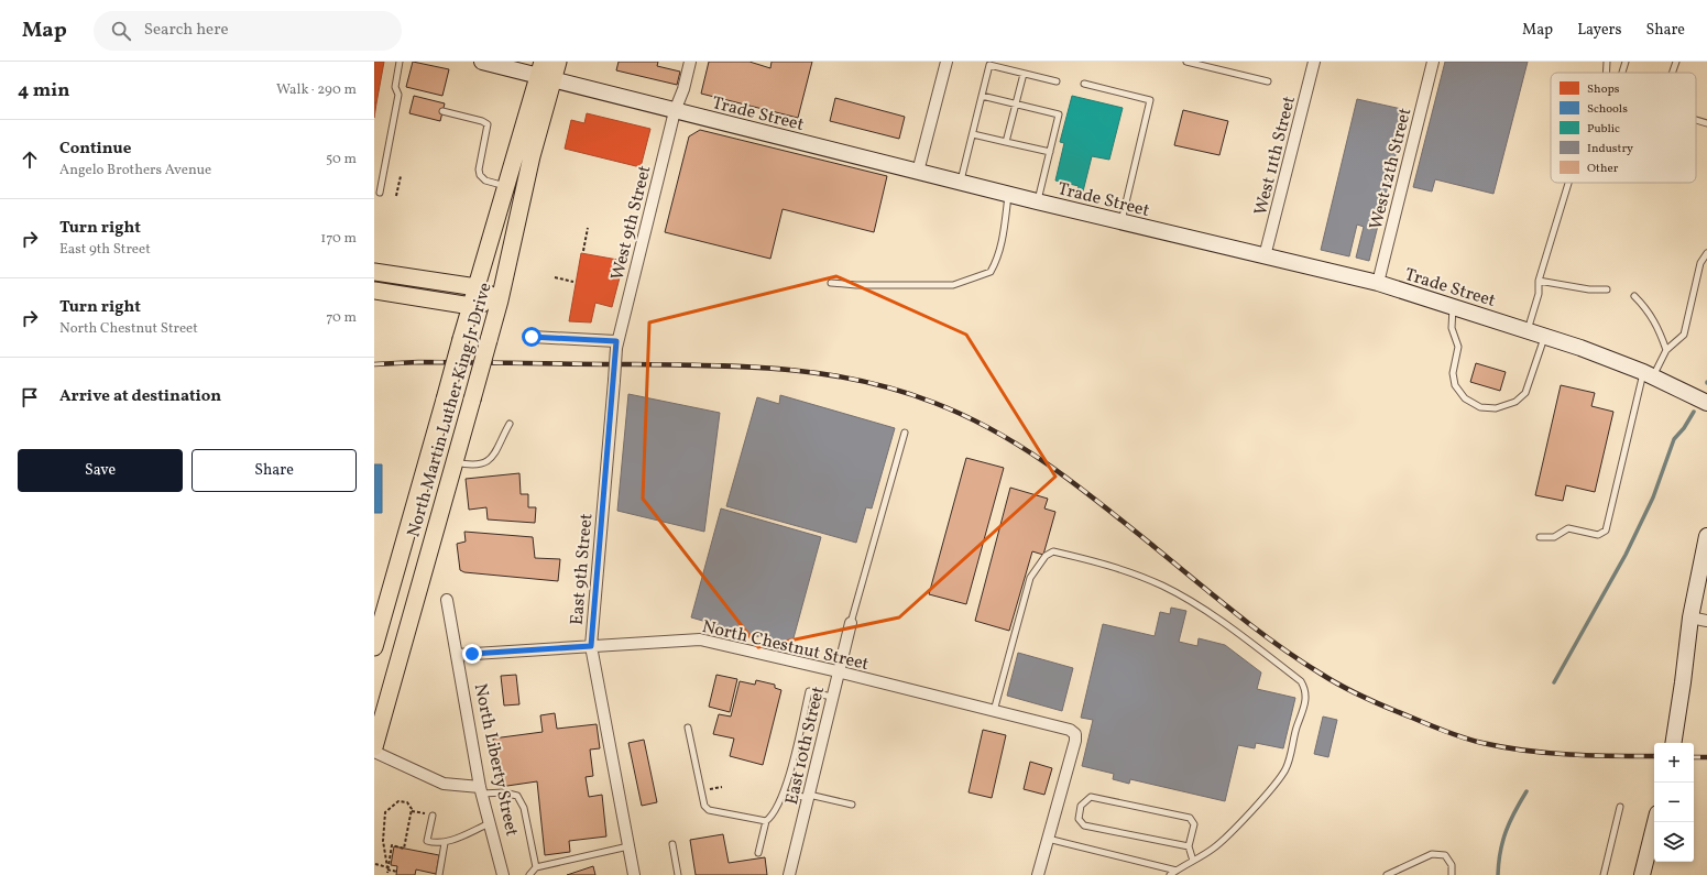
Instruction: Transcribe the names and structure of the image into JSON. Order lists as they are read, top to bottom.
{
  "streets": {
    "main road": ["North Martin Luther King Jr Drive"],
    "street": [
      "Trade Street",
      "West 11th Street",
      "West 12th Street",
      "West 9th Street",
      "East 9th Street",
      "North Chestnut Street",
      "East 10th Street",
      "North Liberty Street"
    ]
  },
  "crossings": [
    ["Trade Street", "West 11th Street"],
    ["Trade Street", "West 12th Street"],
    ["Trade Street", "West 9th Street"],
    ["Trade Street", "North Martin Luther King Jr Drive"],
    ["West 9th Street", "East 9th Street"],
    ["East 9th Street", "North Chestnut Street"],
    ["North Chestnut Street", "East 10th Street"],
    ["North Chestnut Street", "North Liberty Street"]
  ],
  "legend": [
    "Shops",
    "Schools",
    "Public",
    "Industry",
    "Other"
  ],
  "page": {
    "header": "Map",
    "search": "Search here",
    "nav": ["Map", "Layers", "Share"],
    "heading": ["4 min", "Walk · 290 m"],
    "list": [
      ["Continue", "Angelo Brothers Avenue", "50 m"],
      ["Turn right", "East 9th Street", "170 m"],
      ["Turn right", "North Chestnut Street", "70 m"],
      "Arrive at destination"
    ],
    "buttons": ["Save", "Share"],
    "map_buttons": ["+", "−"]
  }
}
